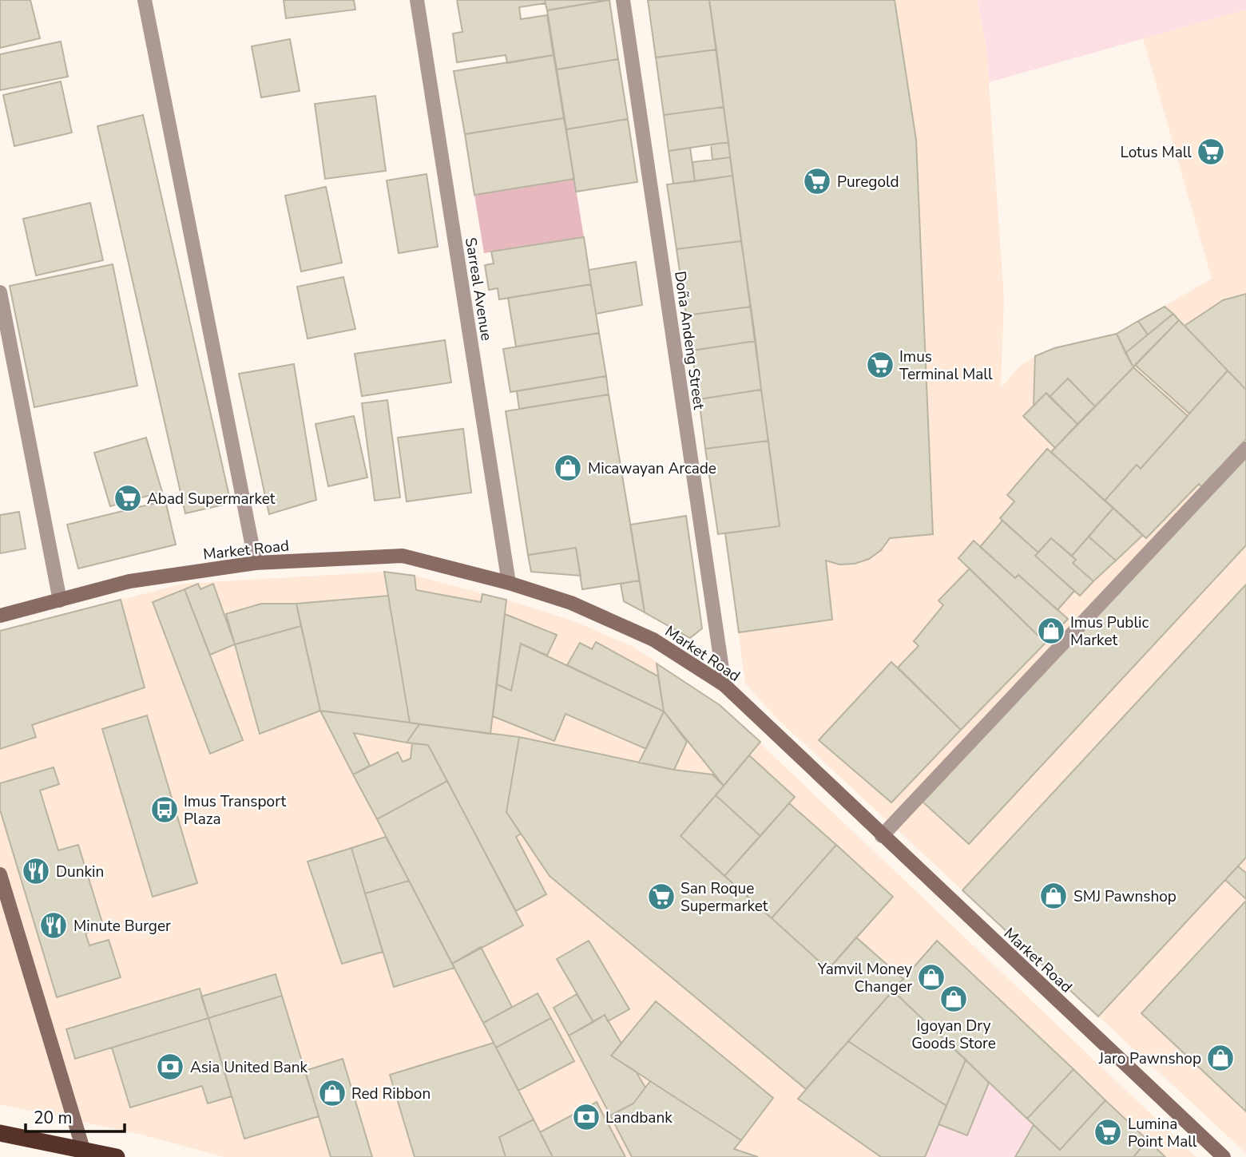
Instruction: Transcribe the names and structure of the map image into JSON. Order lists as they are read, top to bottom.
{
  "streets": {
    "street": ["Sarreal Avenue", "Doña Andeng Street", "Market Road"]
  },
  "crossings": [
    ["Sarreal Avenue", "Market Road"],
    ["Doña Andeng Street", "Market Road"]
  ],
  "places": {
    "supermarket": [
      "Lotus Mall",
      "Puregold",
      "Imus Terminal Mall",
      "Abad Supermarket",
      "San Roque Supermarket",
      "Lumina Point Mall"
    ],
    "shop": [
      "Micawayan Arcade",
      "Imus Public Market",
      "SMJ Pawnshop",
      "Yamvil Money Changer",
      "Igoyan Dry Goods Store",
      "Jaro Pawnshop",
      "Red Ribbon"
    ],
    "bus stop": ["Imus Transport Plaza"],
    "restaurant": ["Dunkin", "Minute Burger"],
    "bank": ["Asia United Bank", "Landbank"]
  },
  "scale_bar": "20 m"
}
